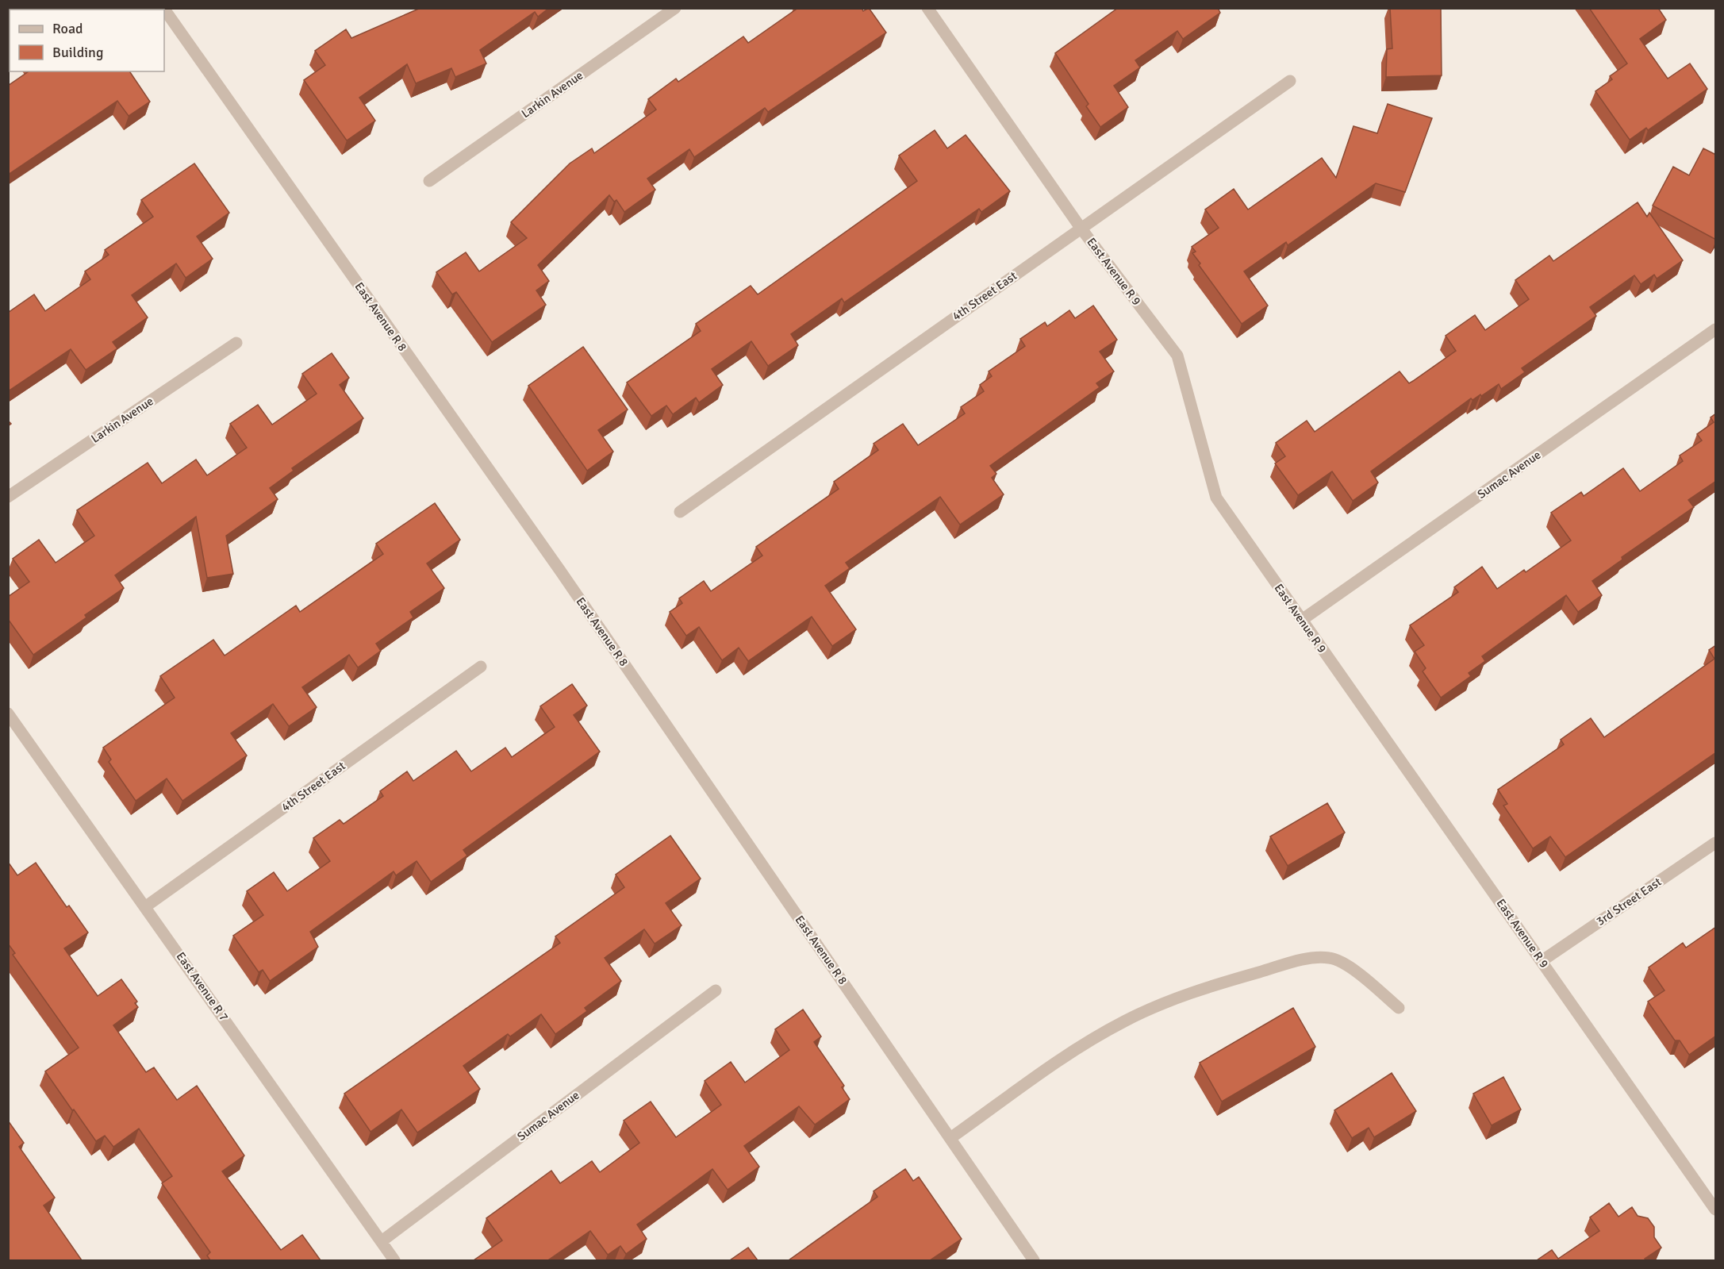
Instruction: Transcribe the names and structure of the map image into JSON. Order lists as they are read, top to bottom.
{
  "streets": {
    "street": [
      "Larkin Avenue",
      "East Avenue R 9",
      "4th Street East",
      "East Avenue R 8",
      "Sumac Avenue",
      "3rd Street East",
      "East Avenue R 7"
    ]
  },
  "crossings": [
    ["East Avenue R 9", "4th Street East"],
    ["East Avenue R 9", "Sumac Avenue"],
    ["East Avenue R 9", "3rd Street East"],
    ["4th Street East", "East Avenue R 7"],
    ["Sumac Avenue", "East Avenue R 7"]
  ],
  "legend": ["Road", "Building"]
}
